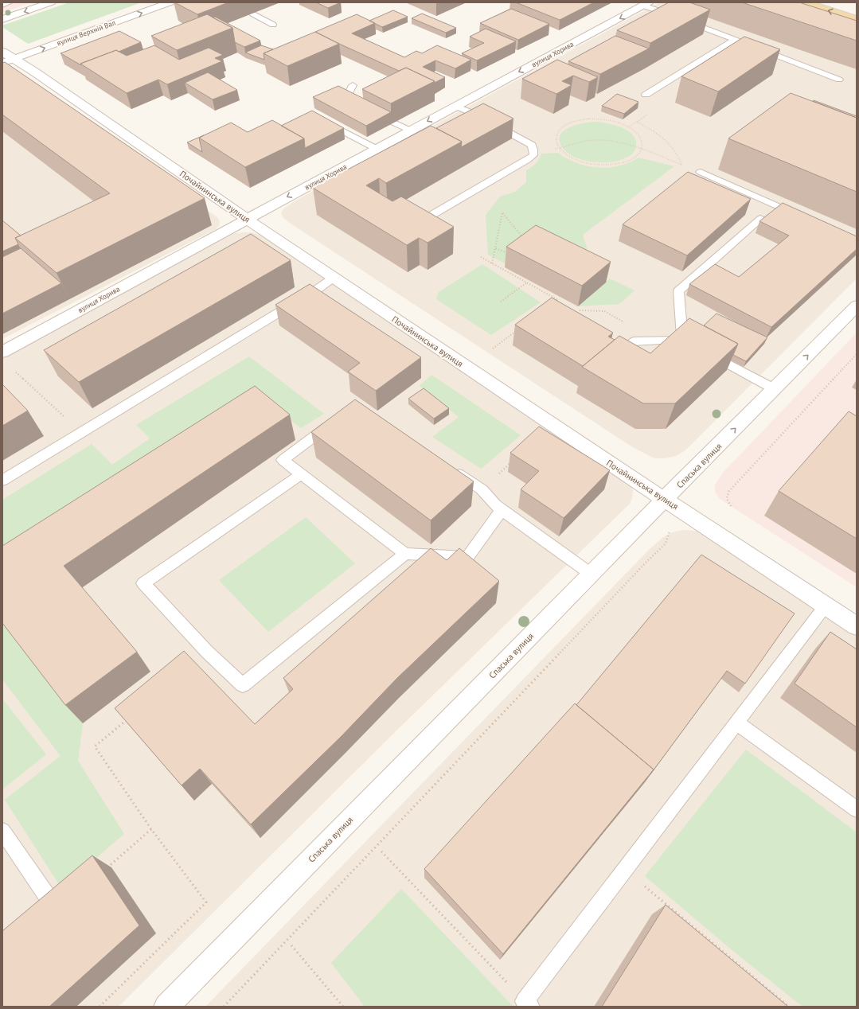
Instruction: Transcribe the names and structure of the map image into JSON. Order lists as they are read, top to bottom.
{
  "streets": {
    "street": [
      "вулиця Верхній Вал",
      "вулиця Хорива",
      "Почайнинська вулиця",
      "Спаська вулиця"
    ]
  },
  "crossings": [
    ["вулиця Верхній Вал", "Почайнинська вулиця"],
    ["вулиця Хорива", "Почайнинська вулиця"],
    ["Почайнинська вулиця", "Спаська вулиця"]
  ],
  "one_way": ["вулиця Хорива"]
}
